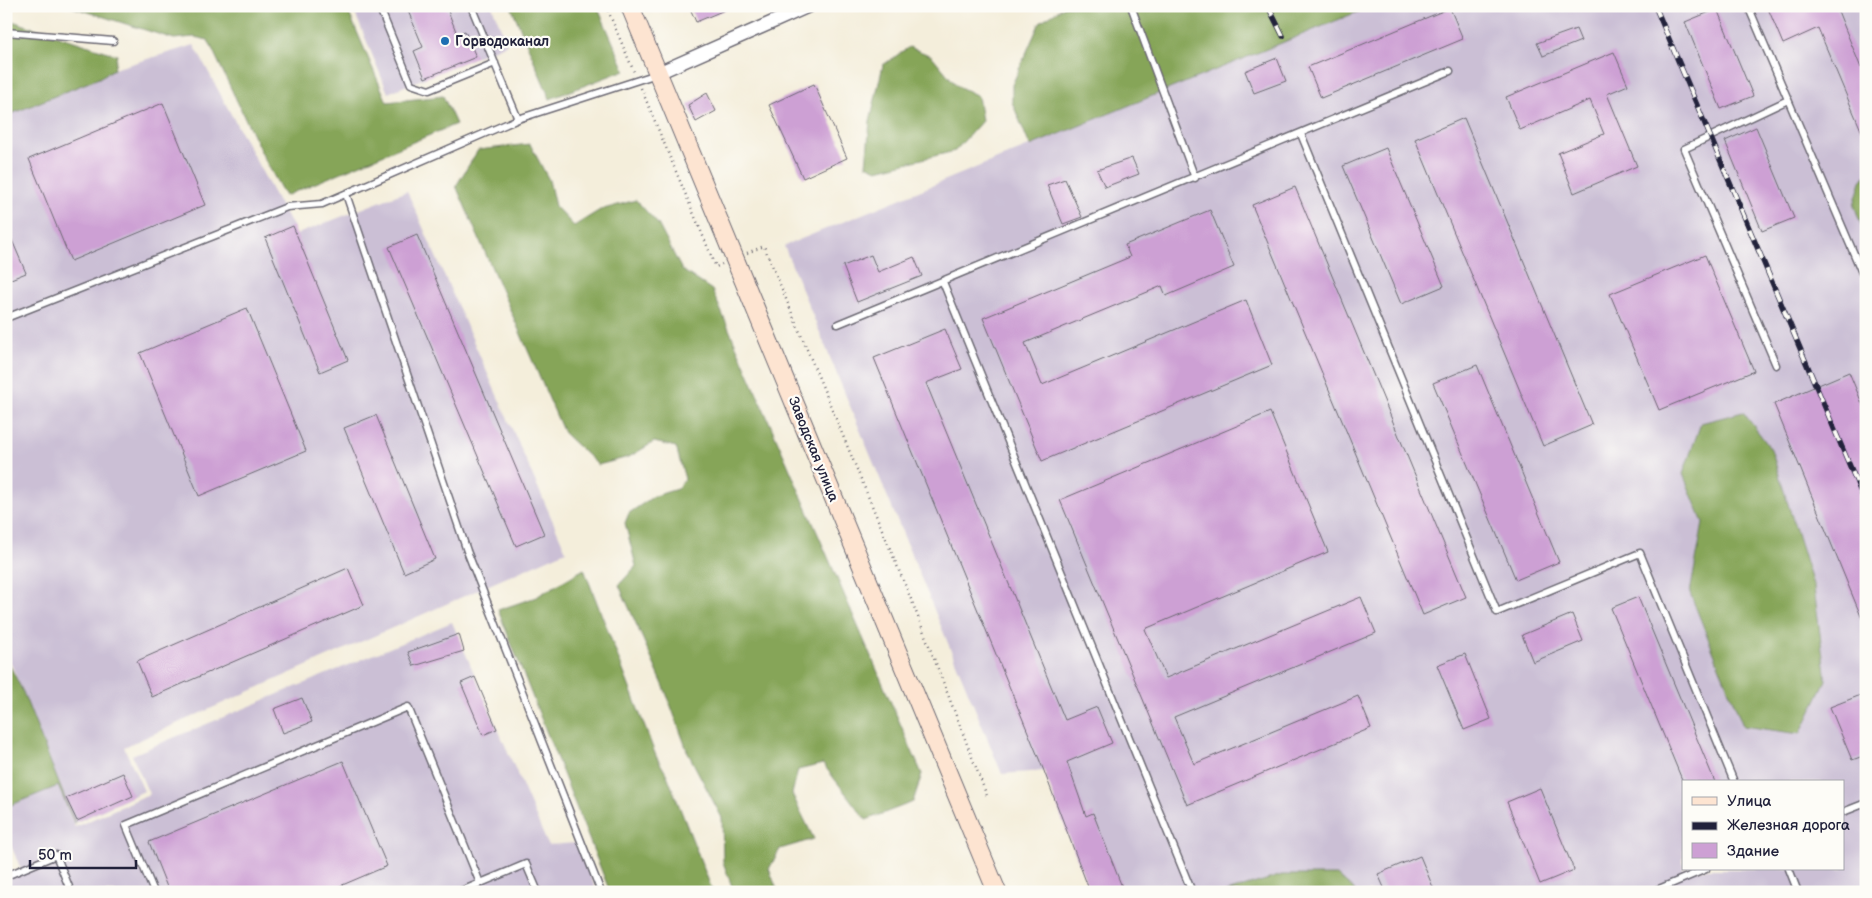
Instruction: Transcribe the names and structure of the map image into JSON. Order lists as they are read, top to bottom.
{
  "streets": {
    "main road": ["Заводская улица"]
  },
  "places": ["Горводоканал"],
  "legend": ["Улица", "Железная дорога", "Здание"],
  "scale_bar": "50 m"
}
